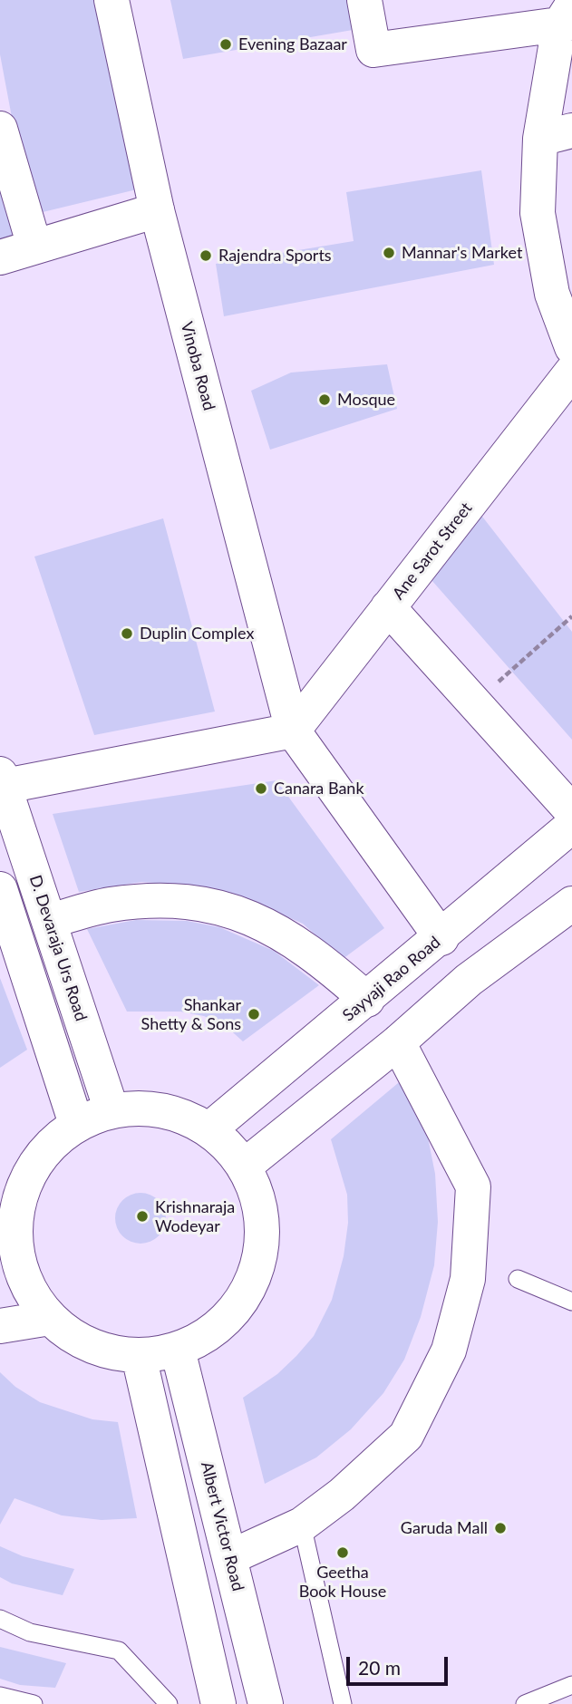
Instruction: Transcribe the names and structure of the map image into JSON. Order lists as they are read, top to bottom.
{
  "streets": {
    "street": [
      "Vinoba Road",
      "Ane Sarot Street",
      "D. Devaraja Urs Road",
      "Sayyaji Rao Road",
      "Albert Victor Road"
    ]
  },
  "crossings": [
    ["Vinoba Road", "Ane Sarot Street"]
  ],
  "places": [
    "Evening Bazaar",
    "Mannar's Market",
    "Rajendra Sports",
    "Mosque",
    "Duplin Complex",
    "Canara Bank",
    "Shankar Shetty & Sons",
    "Krishnaraja Wodeyar",
    "Garuda Mall",
    "Geetha Book House"
  ],
  "scale_bar": "20 m"
}
